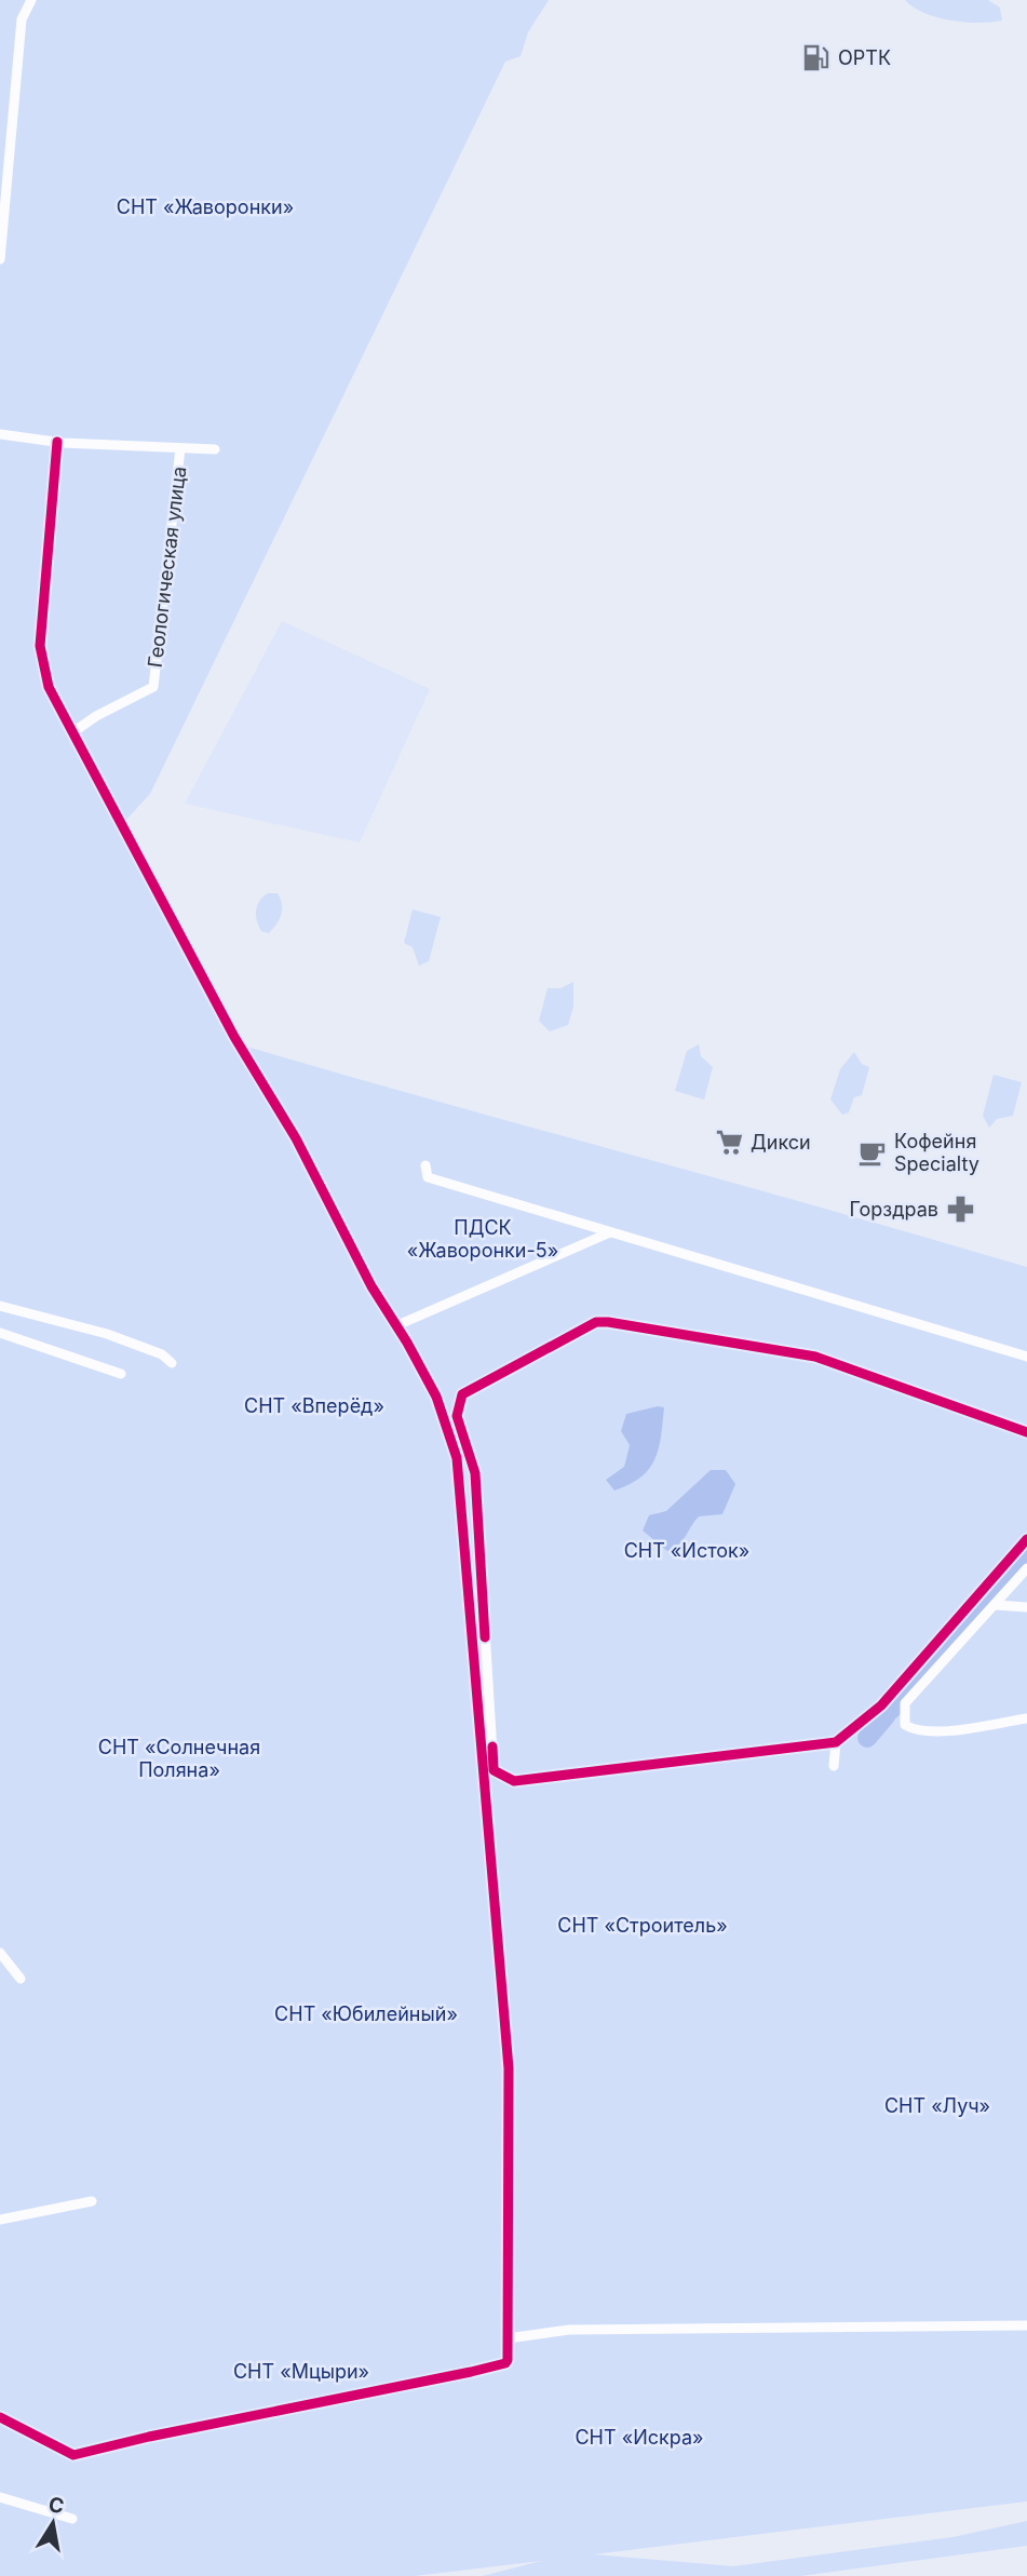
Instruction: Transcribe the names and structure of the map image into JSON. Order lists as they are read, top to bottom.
{
  "streets": {
    "street": ["Геологическая улица"]
  },
  "parks": [
    "СНТ «Жаворонки»",
    "ПДСК «Жаворонки-5»",
    "СНТ «Вперёд»",
    "СНТ «Исток»",
    "СНТ «Солнечная Поляна»",
    "СНТ «Строитель»",
    "СНТ «Юбилейный»",
    "СНТ «Луч»",
    "СНТ «Мцыри»",
    "СНТ «Искра»"
  ],
  "places": {
    "fuel station": ["ОРТК"],
    "supermarket": ["Дикси"],
    "cafe": ["Кофейня Specialty"],
    "pharmacy": ["Горздрав"]
  },
  "north": "top"
}
